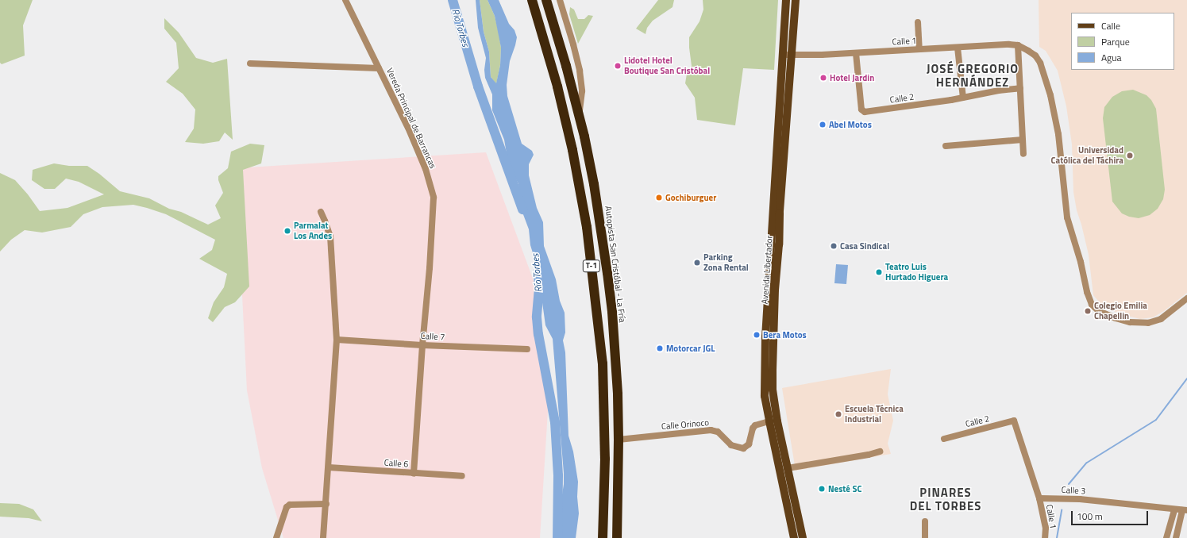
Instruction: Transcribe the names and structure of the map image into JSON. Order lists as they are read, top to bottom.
{
  "streets": {
    "highway": ["Autopista San Cristóbal - La Fría", "T-1"],
    "main road": ["Avenida Libertador"],
    "street": [
      "Calle 1",
      "Calle 2",
      "Vereda Principal de Barrancas",
      "Calle 7",
      "Calle Orinoco",
      "Calle 6",
      "Calle 3"
    ]
  },
  "crossings": [
    ["Calle 1", "Calle 2"],
    ["Calle 1", "Avenida Libertador"],
    ["Calle 1", "Calle 3"],
    ["Calle 2", "Calle 3"],
    ["Vereda Principal de Barrancas", "Calle 7"],
    ["Vereda Principal de Barrancas", "Calle 6"],
    ["Autopista San Cristóbal - La Fría", "Calle Orinoco"],
    ["Avenida Libertador", "Calle Orinoco"]
  ],
  "districts": ["JOSÉ GREGORIO HERNÁNDEZ", "PINARES DEL TORBES"],
  "water": ["Río Torbes"],
  "places": [
    "Lidotel Hotel Boutique San Cristóbal",
    "Hotel Jardin",
    "Abel Motos",
    "Universidad Católica del Táchira",
    "Gochiburguer",
    "Parmalat Los Andes",
    "Casa Sindical",
    "Parking Zona Rental",
    "Teatro Luis Hurtado Higuera",
    "Colegio Emilia Chapellin",
    "Bera Motos",
    "Motorcar JGL",
    "Escuela Técnica Industrial",
    "Nesté SC"
  ],
  "legend": ["Calle", "Parque", "Agua"],
  "scale_bar": "100 m"
}
